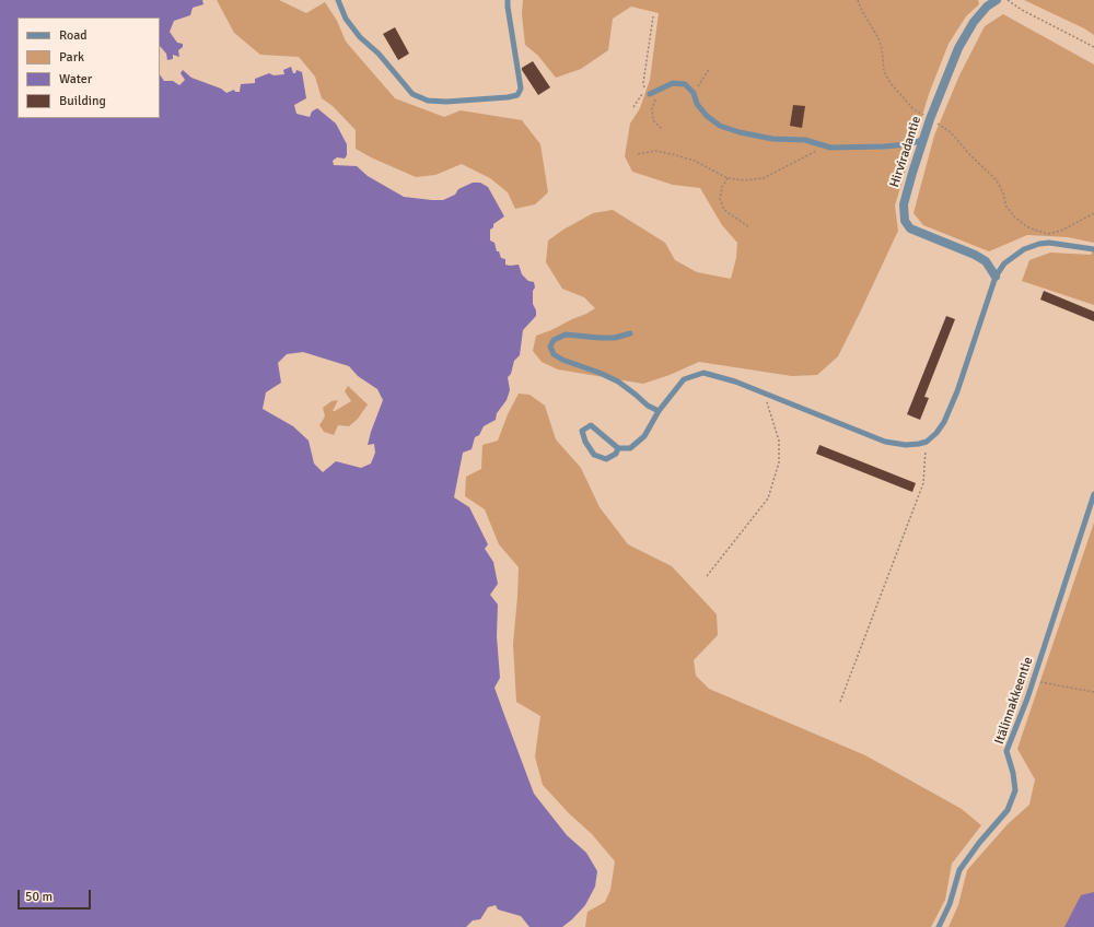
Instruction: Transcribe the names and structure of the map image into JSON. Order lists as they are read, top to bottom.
{
  "streets": {
    "street": ["Hirviradantie"],
    "lane": ["Itälinnakkeentie"]
  },
  "legend": [
    "Road",
    "Park",
    "Water",
    "Building"
  ],
  "scale_bar": "50 m"
}
